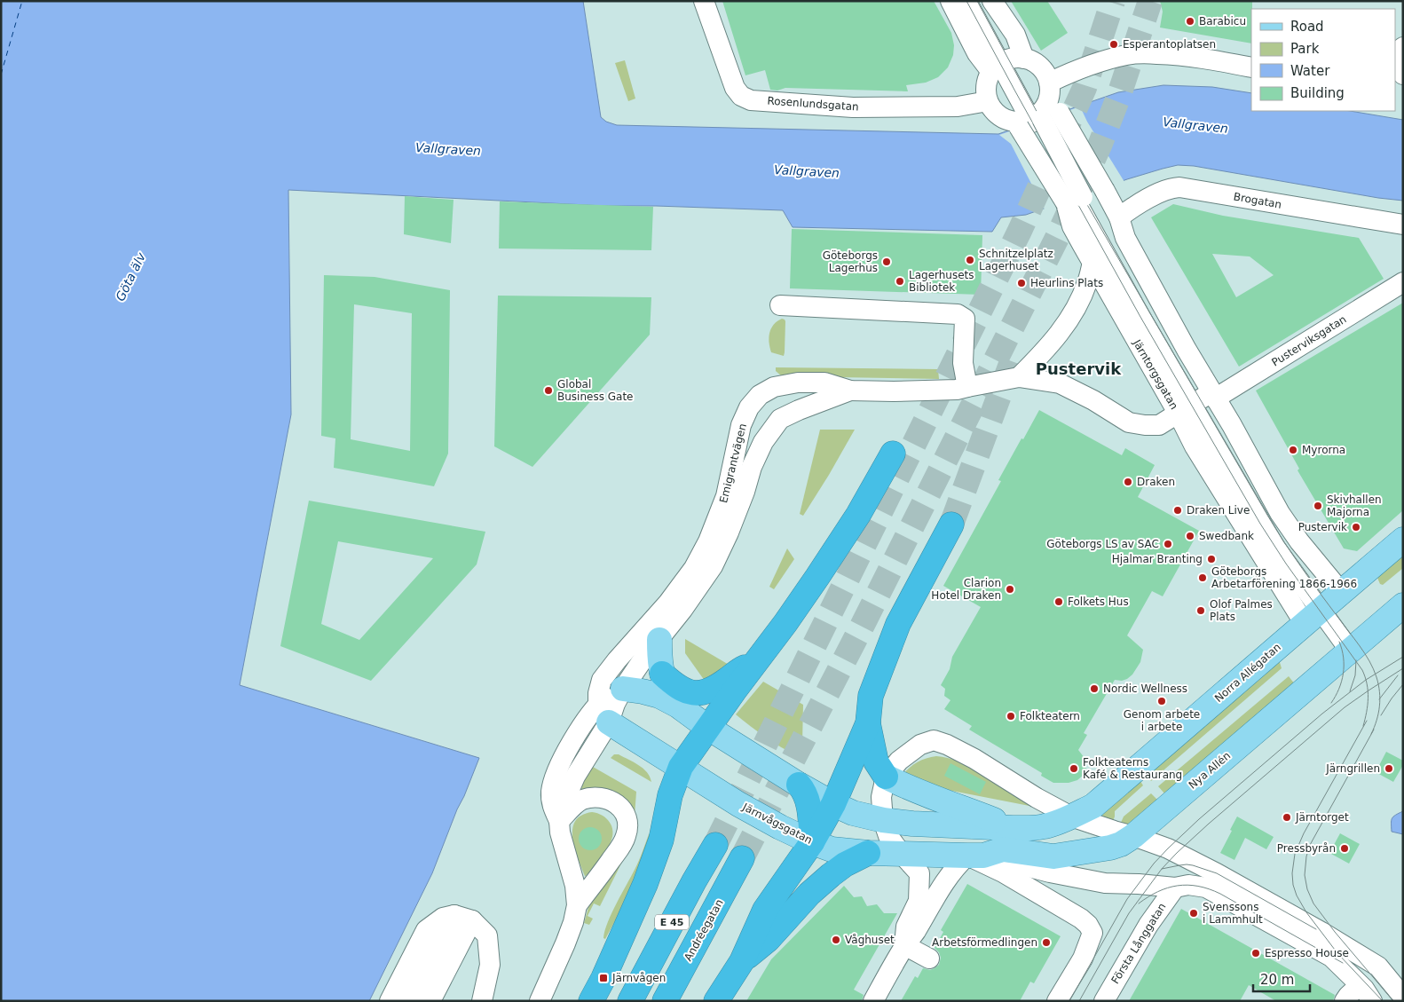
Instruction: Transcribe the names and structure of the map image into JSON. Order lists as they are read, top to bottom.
{
  "streets": {
    "highway": ["E 45", "Andréegatan"],
    "main road": ["Norra Allégatan", "Nya Allén", "Järnvågsgatan"],
    "street": [
      "Rosenlundsgatan",
      "Brogatan",
      "Pusterviksgatan",
      "Järntorgsgatan",
      "Emigrantvägen",
      "Första Långgatan"
    ]
  },
  "crossings": [
    ["Brogatan", "Järntorgsgatan"],
    ["Pusterviksgatan", "Järntorgsgatan"],
    ["Järntorgsgatan", "Norra Allégatan"],
    ["Emigrantvägen", "Järnvågsgatan"],
    ["Nya Allén", "Järnvågsgatan"],
    ["Järnvågsgatan", "Första Långgatan"]
  ],
  "districts": ["Pustervik"],
  "water": ["Vallgraven", "Göta älv"],
  "places": {
    "other": [
      "Barabicu",
      "Esperantoplatsen",
      "Schnitzelplatz Lagerhuset",
      "Göteborgs Lagerhus",
      "Lagerhusets Bibliotek",
      "Heurlins Plats",
      "Global Business Gate",
      "Myrorna",
      "Draken",
      "Skivhallen Majorna",
      "Draken Live",
      "Pustervik",
      "Swedbank",
      "Göteborgs LS av SAC",
      "Hjalmar Branting",
      "Göteborgs Arbetarförening 1866-1966",
      "Clarion Hotel Draken",
      "Folkets Hus",
      "Olof Palmes Plats",
      "Nordic Wellness",
      "Genom arbete i arbete",
      "Folkteatern",
      "Folkteaterns Kafé & Restaurang",
      "Järngrillen",
      "Järntorget",
      "Pressbyrån",
      "Svenssons i Lammhult",
      "Våghuset",
      "Arbetsförmedlingen",
      "Espresso House"
    ],
    "transit": ["Järnvågen"]
  },
  "legend": [
    "Road",
    "Park",
    "Water",
    "Building"
  ],
  "scale_bar": "20 m"
}
